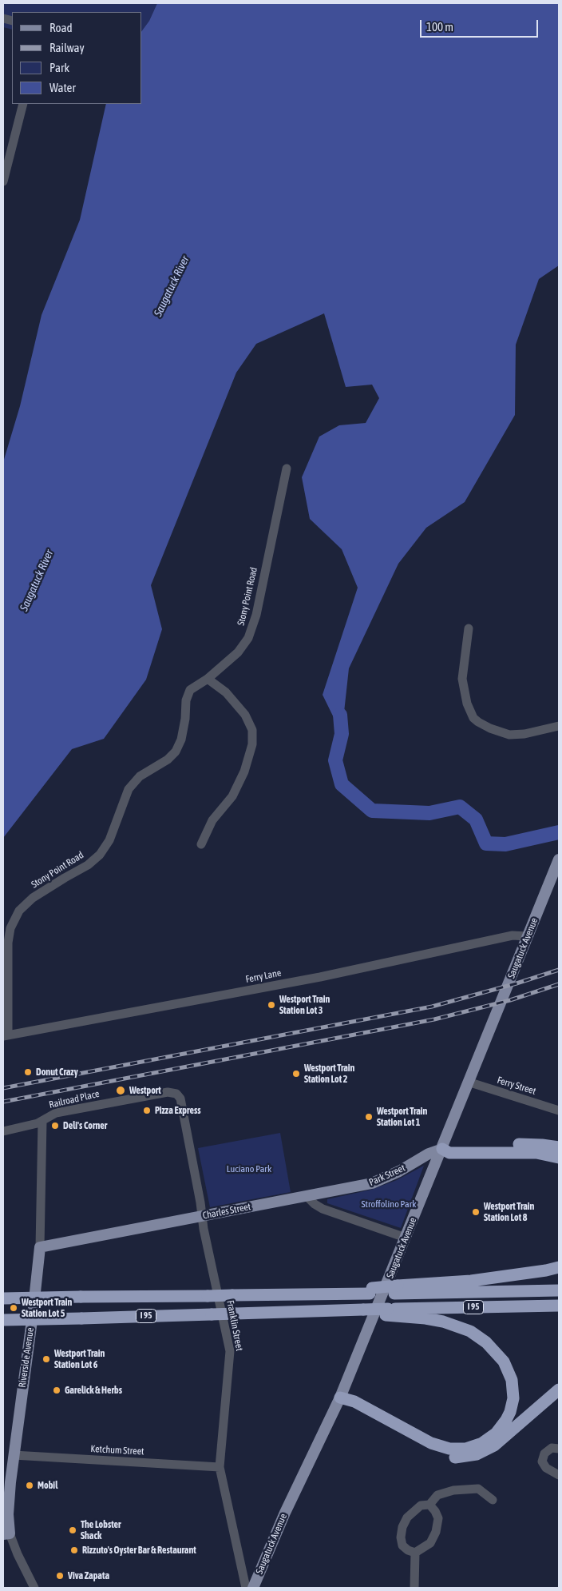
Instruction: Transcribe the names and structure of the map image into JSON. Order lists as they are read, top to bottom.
{
  "streets": {
    "highway": ["I 95"],
    "main road": [
      "Saugatuck Avenue",
      "Park Street",
      "Charles Street",
      "Riverside Avenue"
    ],
    "street": [
      "Stony Point Road",
      "Ferry Lane",
      "Ferry Street",
      "Railroad Place",
      "Franklin Street",
      "Ketchum Street"
    ]
  },
  "crossings": [
    ["Stony Point Road", "Ferry Lane"],
    ["Saugatuck Avenue", "Ferry Lane"],
    ["Saugatuck Avenue", "Ferry Street"],
    ["Saugatuck Avenue", "Park Street"],
    ["Railroad Place", "Franklin Street"],
    ["Railroad Place", "Riverside Avenue"],
    ["Park Street", "Charles Street"],
    ["Charles Street", "Franklin Street"],
    ["Charles Street", "Riverside Avenue"],
    ["Franklin Street", "Ketchum Street"],
    ["Riverside Avenue", "Ketchum Street"]
  ],
  "water": ["Saugatuck River"],
  "parks": ["Luciano Park", "Stroffolino Park"],
  "places": [
    "Westport Train Station Lot 3",
    "Donut Crazy",
    "Westport Train Station Lot 2",
    "Westport",
    "Pizza Express",
    "Westport Train Station Lot 1",
    "Deli's Corner",
    "Westport Train Station Lot 8",
    "Westport Train Station Lot 5",
    "Westport Train Station Lot 6",
    "Garelick & Herbs",
    "Mobil",
    "The Lobster Shack",
    "Rizzuto's Oyster Bar & Restaurant",
    "Viva Zapata"
  ],
  "legend": [
    "Road",
    "Railway",
    "Park",
    "Water"
  ],
  "scale_bar": "100 m"
}
